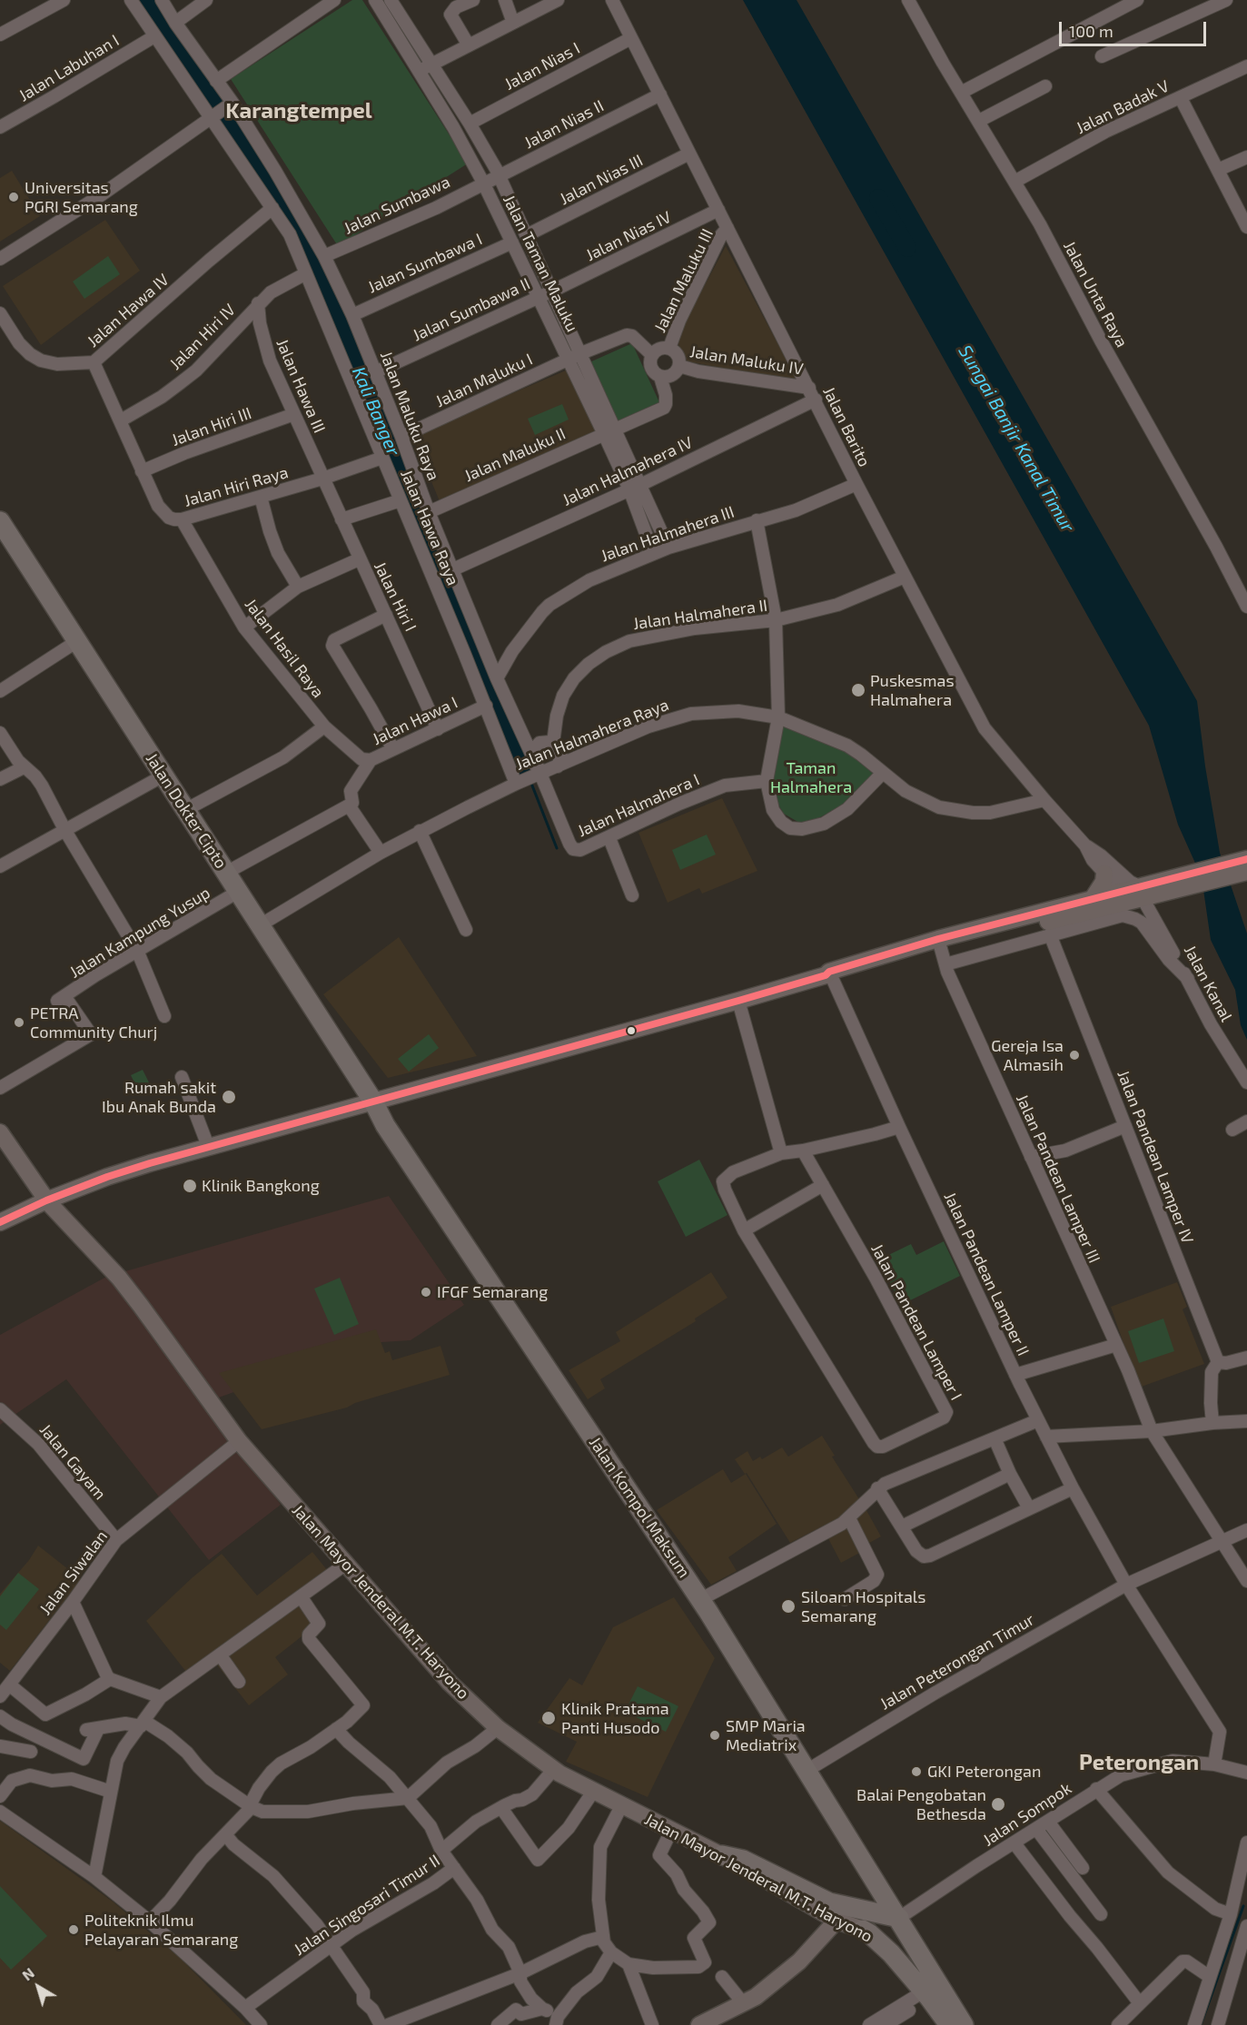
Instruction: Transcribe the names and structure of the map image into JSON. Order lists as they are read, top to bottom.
{
  "streets": {
    "highway": ["Jalan Dokter Cipto", "Jalan Kompol Maksum", "Jalan Mayor Jenderal M.T. Haryono"],
    "street": [
      "Jalan Nias I",
      "Jalan Labuhan I",
      "Jalan Badak V",
      "Jalan Nias II",
      "Jalan Nias III",
      "Jalan Sumbawa",
      "Jalan Nias IV",
      "Jalan Sumbawa I",
      "Jalan Taman Maluku",
      "Jalan Maluku III",
      "Jalan Unta Raya",
      "Jalan Sumbawa II",
      "Jalan Hawa IV",
      "Jalan Hiri IV",
      "Jalan Maluku IV",
      "Jalan Maluku I",
      "Jalan Hawa III",
      "Jalan Maluku Raya",
      "Jalan Hiri III",
      "Jalan Barito",
      "Jalan Maluku II",
      "Jalan Halmahera IV",
      "Jalan Hiri Raya",
      "Jalan Hawa Raya",
      "Jalan Halmahera III",
      "Jalan Hiri I",
      "Jalan Halmahera II",
      "Jalan Hasil Raya",
      "Jalan Hawa I",
      "Jalan Halmahera Raya",
      "Jalan Halmahera I",
      "Jalan Kampung Yusup",
      "Jalan Kanal",
      "Jalan Pandean Lamper IV",
      "Jalan Pandean Lamper III",
      "Jalan Pandean Lamper II",
      "Jalan Pandean Lamper I",
      "Jalan Gayam",
      "Jalan Siwalan",
      "Jalan Peterongan Timur",
      "Jalan Sompok",
      "Jalan Singosari Timur II"
    ]
  },
  "crossings": [
    ["Jalan Nias I", "Jalan Taman Maluku"],
    ["Jalan Nias I", "Jalan Barito"],
    ["Jalan Labuhan I", "Jalan Hawa Raya"],
    ["Jalan Badak V", "Jalan Unta Raya"],
    ["Jalan Nias II", "Jalan Sumbawa"],
    ["Jalan Nias II", "Jalan Taman Maluku"],
    ["Jalan Nias II", "Jalan Barito"],
    ["Jalan Nias III", "Jalan Taman Maluku"],
    ["Jalan Nias III", "Jalan Barito"],
    ["Jalan Sumbawa", "Jalan Taman Maluku"],
    ["Jalan Sumbawa", "Jalan Maluku Raya"],
    ["Jalan Nias IV", "Jalan Taman Maluku"],
    ["Jalan Nias IV", "Jalan Sumbawa II"],
    ["Jalan Nias IV", "Jalan Barito"],
    ["Jalan Sumbawa I", "Jalan Taman Maluku"],
    ["Jalan Sumbawa I", "Jalan Maluku Raya"],
    ["Jalan Taman Maluku", "Jalan Maluku III"],
    ["Jalan Taman Maluku", "Jalan Sumbawa II"],
    ["Jalan Taman Maluku", "Jalan Maluku I"],
    ["Jalan Taman Maluku", "Jalan Maluku II"],
    ["Jalan Taman Maluku", "Jalan Halmahera IV"],
    ["Jalan Taman Maluku", "Jalan Halmahera III"],
    ["Jalan Maluku III", "Jalan Maluku IV"],
    ["Jalan Maluku III", "Jalan Maluku I"],
    ["Jalan Maluku III", "Jalan Barito"],
    ["Jalan Sumbawa II", "Jalan Maluku Raya"],
    ["Jalan Hawa IV", "Jalan Hiri Raya"],
    ["Jalan Hawa IV", "Jalan Hawa Raya"],
    ["Jalan Hiri IV", "Jalan Hawa III"],
    ["Jalan Hiri IV", "Jalan Hiri Raya"],
    ["Jalan Hiri IV", "Jalan Hawa Raya"],
    ["Jalan Maluku IV", "Jalan Barito"],
    ["Jalan Maluku I", "Jalan Maluku Raya"],
    ["Jalan Hawa III", "Jalan Hiri III"],
    ["Jalan Hawa III", "Jalan Hiri Raya"],
    ["Jalan Hawa III", "Jalan Hiri I"],
    ["Jalan Maluku Raya", "Jalan Maluku II"],
    ["Jalan Maluku Raya", "Jalan Halmahera IV"],
    ["Jalan Maluku Raya", "Jalan Hawa Raya"],
    ["Jalan Maluku Raya", "Jalan Halmahera III"],
    ["Jalan Maluku Raya", "Jalan Halmahera Raya"],
    ["Jalan Maluku Raya", "Jalan Halmahera I"],
    ["Jalan Hiri III", "Jalan Hiri Raya"],
    ["Jalan Barito", "Jalan Halmahera IV"],
    ["Jalan Barito", "Jalan Halmahera III"],
    ["Jalan Barito", "Jalan Halmahera II"],
    ["Jalan Barito", "Jalan Halmahera Raya"],
    ["Jalan Hiri Raya", "Jalan Hawa Raya"],
    ["Jalan Hiri Raya", "Jalan Hiri I"],
    ["Jalan Hiri Raya", "Jalan Hasil Raya"],
    ["Jalan Hawa Raya", "Jalan Hawa I"],
    ["Jalan Hawa Raya", "Jalan Halmahera Raya"],
    ["Jalan Hawa Raya", "Jalan Halmahera I"],
    ["Jalan Hiri I", "Jalan Hawa I"],
    ["Jalan Hasil Raya", "Jalan Hawa I"],
    ["Jalan Halmahera Raya", "Jalan Halmahera I"],
    ["Jalan Halmahera Raya", "Jalan Dokter Cipto"],
    ["Jalan Dokter Cipto", "Jalan Kampung Yusup"],
    ["Jalan Dokter Cipto", "Jalan Kompol Maksum"],
    ["Jalan Pandean Lamper II", "Jalan Pandean Lamper I"],
    ["Jalan Pandean Lamper II", "Jalan Peterongan Timur"],
    ["Jalan Gayam", "Jalan Siwalan"],
    ["Jalan Kompol Maksum", "Jalan Mayor Jenderal M.T. Haryono"],
    ["Jalan Kompol Maksum", "Jalan Peterongan Timur"],
    ["Jalan Kompol Maksum", "Jalan Sompok"],
    ["Jalan Siwalan", "Jalan Mayor Jenderal M.T. Haryono"],
    ["Jalan Mayor Jenderal M.T. Haryono", "Jalan Sompok"]
  ],
  "districts": ["Karangtempel", "Peterongan"],
  "water": ["Kali Banger", "Sungai Banjir Kanal Timur"],
  "parks": ["Taman Halmahera"],
  "places": [
    "Universitas PGRI Semarang",
    "Puskesmas Halmahera",
    "PETRA Community Churj",
    "Gereja Isa Almasih",
    "Rumah sakit Ibu Anak Bunda",
    "Klinik Bangkong",
    "IFGF Semarang",
    "Siloam Hospitals Semarang",
    "Klinik Pratama Panti Husodo",
    "SMP Maria Mediatrix",
    "GKI Peterongan",
    "Balai Pengobatan Bethesda",
    "Politeknik Ilmu Pelayaran Semarang"
  ],
  "scale_bar": "100 m",
  "north": "top left"
}
